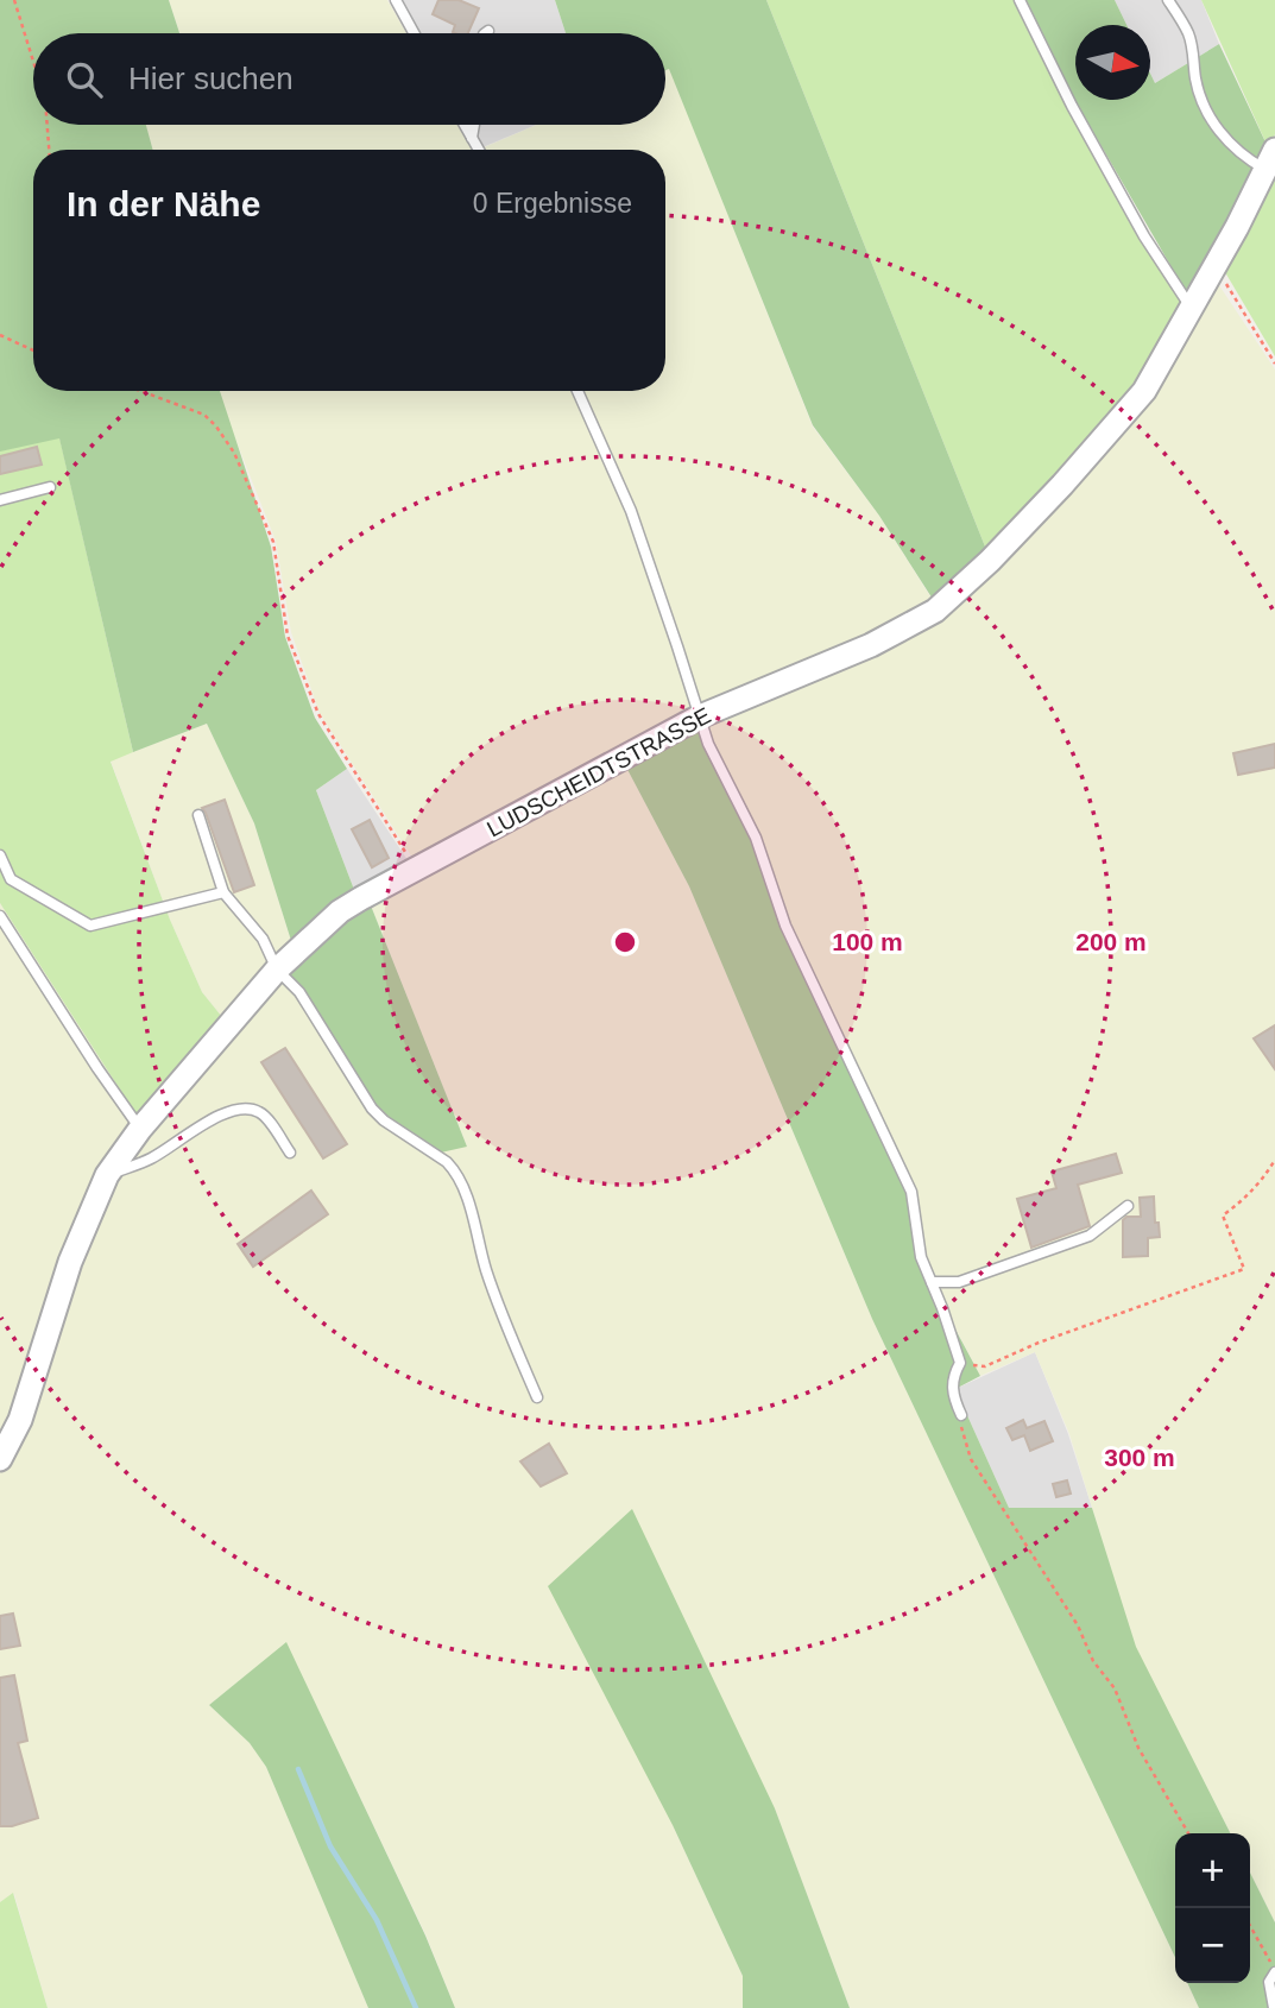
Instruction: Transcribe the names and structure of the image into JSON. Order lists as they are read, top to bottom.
{
  "streets": {
    "street": ["LUDSCHEIDTSTRASSE"]
  },
  "north": "right",
  "page": {
    "search": "Hier suchen",
    "heading": ["In der Nähe", "0 Ergebnisse"],
    "map_buttons": ["+", "−"]
  },
  "rings": ["100 m", "200 m", "300 m"]
}
